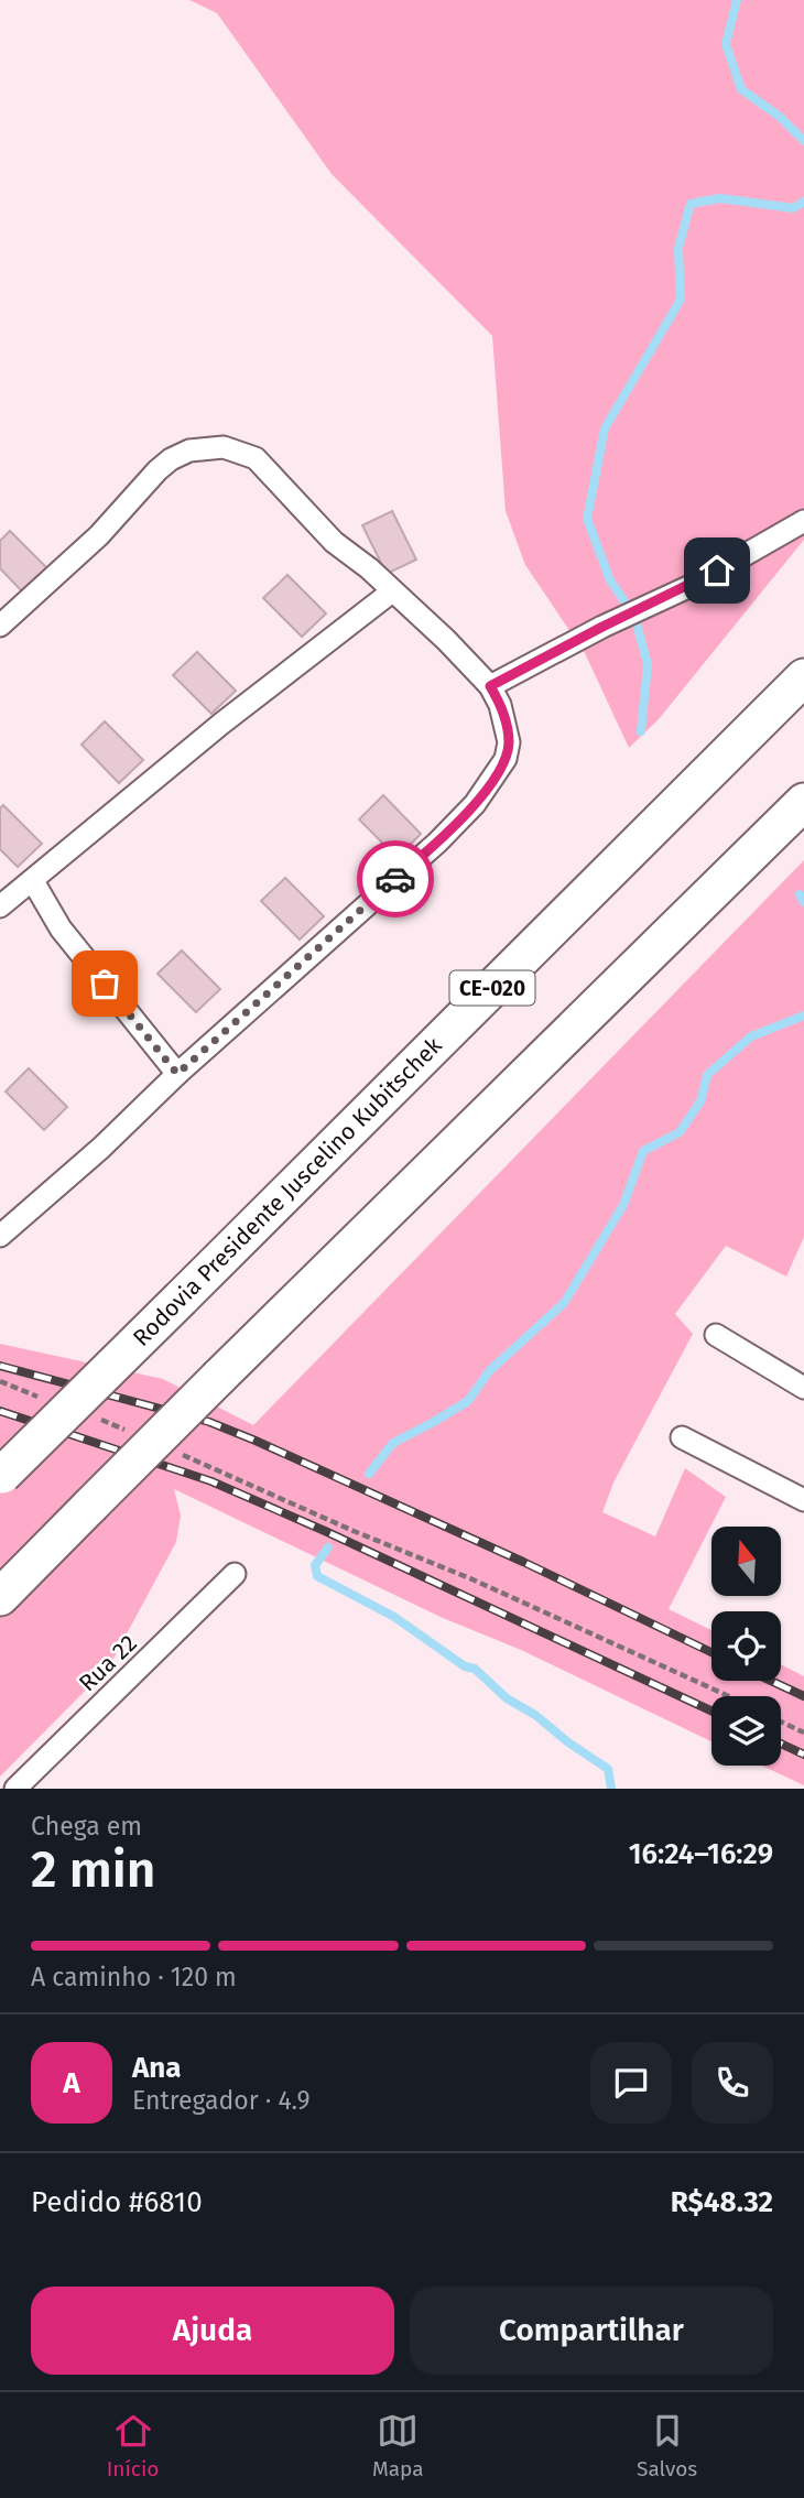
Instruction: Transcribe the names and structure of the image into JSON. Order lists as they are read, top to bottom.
{
  "streets": {
    "highway": ["CE-020", "Rodovia Presidente Juscelino Kubitschek"],
    "street": ["Rua 22"]
  },
  "north": "top",
  "page": {
    "heading": ["2 min", "Chega em", "16:24–16:29"],
    "panel": [
      "Ana",
      "Entregador · 4.9",
      "Pedido #6810",
      "R$48.32"
    ],
    "bar": "A caminho · 120 m",
    "round": "A",
    "buttons": ["Ajuda", "Compartilhar"],
    "tabs": ["Início", "Mapa", "Salvos"]
  }
}
